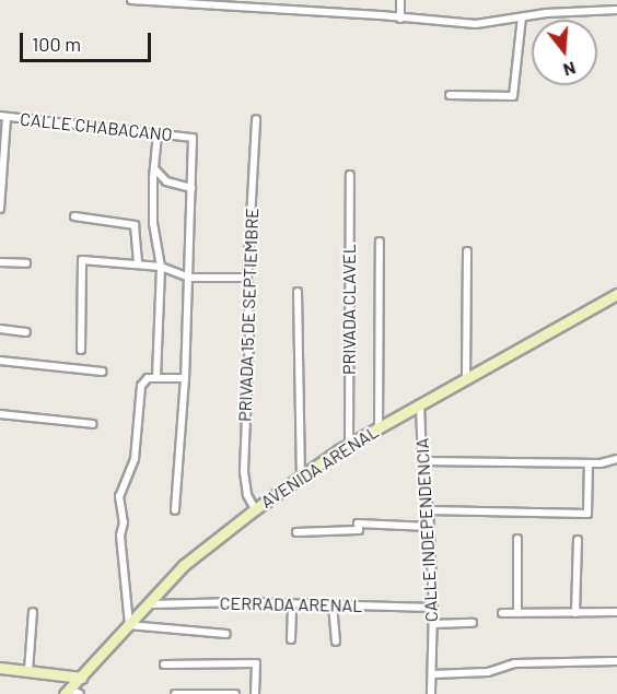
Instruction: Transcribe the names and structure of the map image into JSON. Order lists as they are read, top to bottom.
{
  "streets": {
    "main road": ["AVENIDA ARENAL"],
    "street": [
      "CALLE CHABACANO",
      "PRIVADA CLAVEL",
      "PRIVADA 15 DE SEPTIEMBRE",
      "CALLE INDEPENDENCIA",
      "CERRADA ARENAL"
    ]
  },
  "crossings": [
    ["PRIVADA CLAVEL", "AVENIDA ARENAL"],
    ["PRIVADA 15 DE SEPTIEMBRE", "AVENIDA ARENAL"],
    ["AVENIDA ARENAL", "CALLE INDEPENDENCIA"],
    ["AVENIDA ARENAL", "CERRADA ARENAL"],
    ["CALLE INDEPENDENCIA", "CERRADA ARENAL"]
  ],
  "scale_bar": "100 m",
  "north": "bottom"
}
